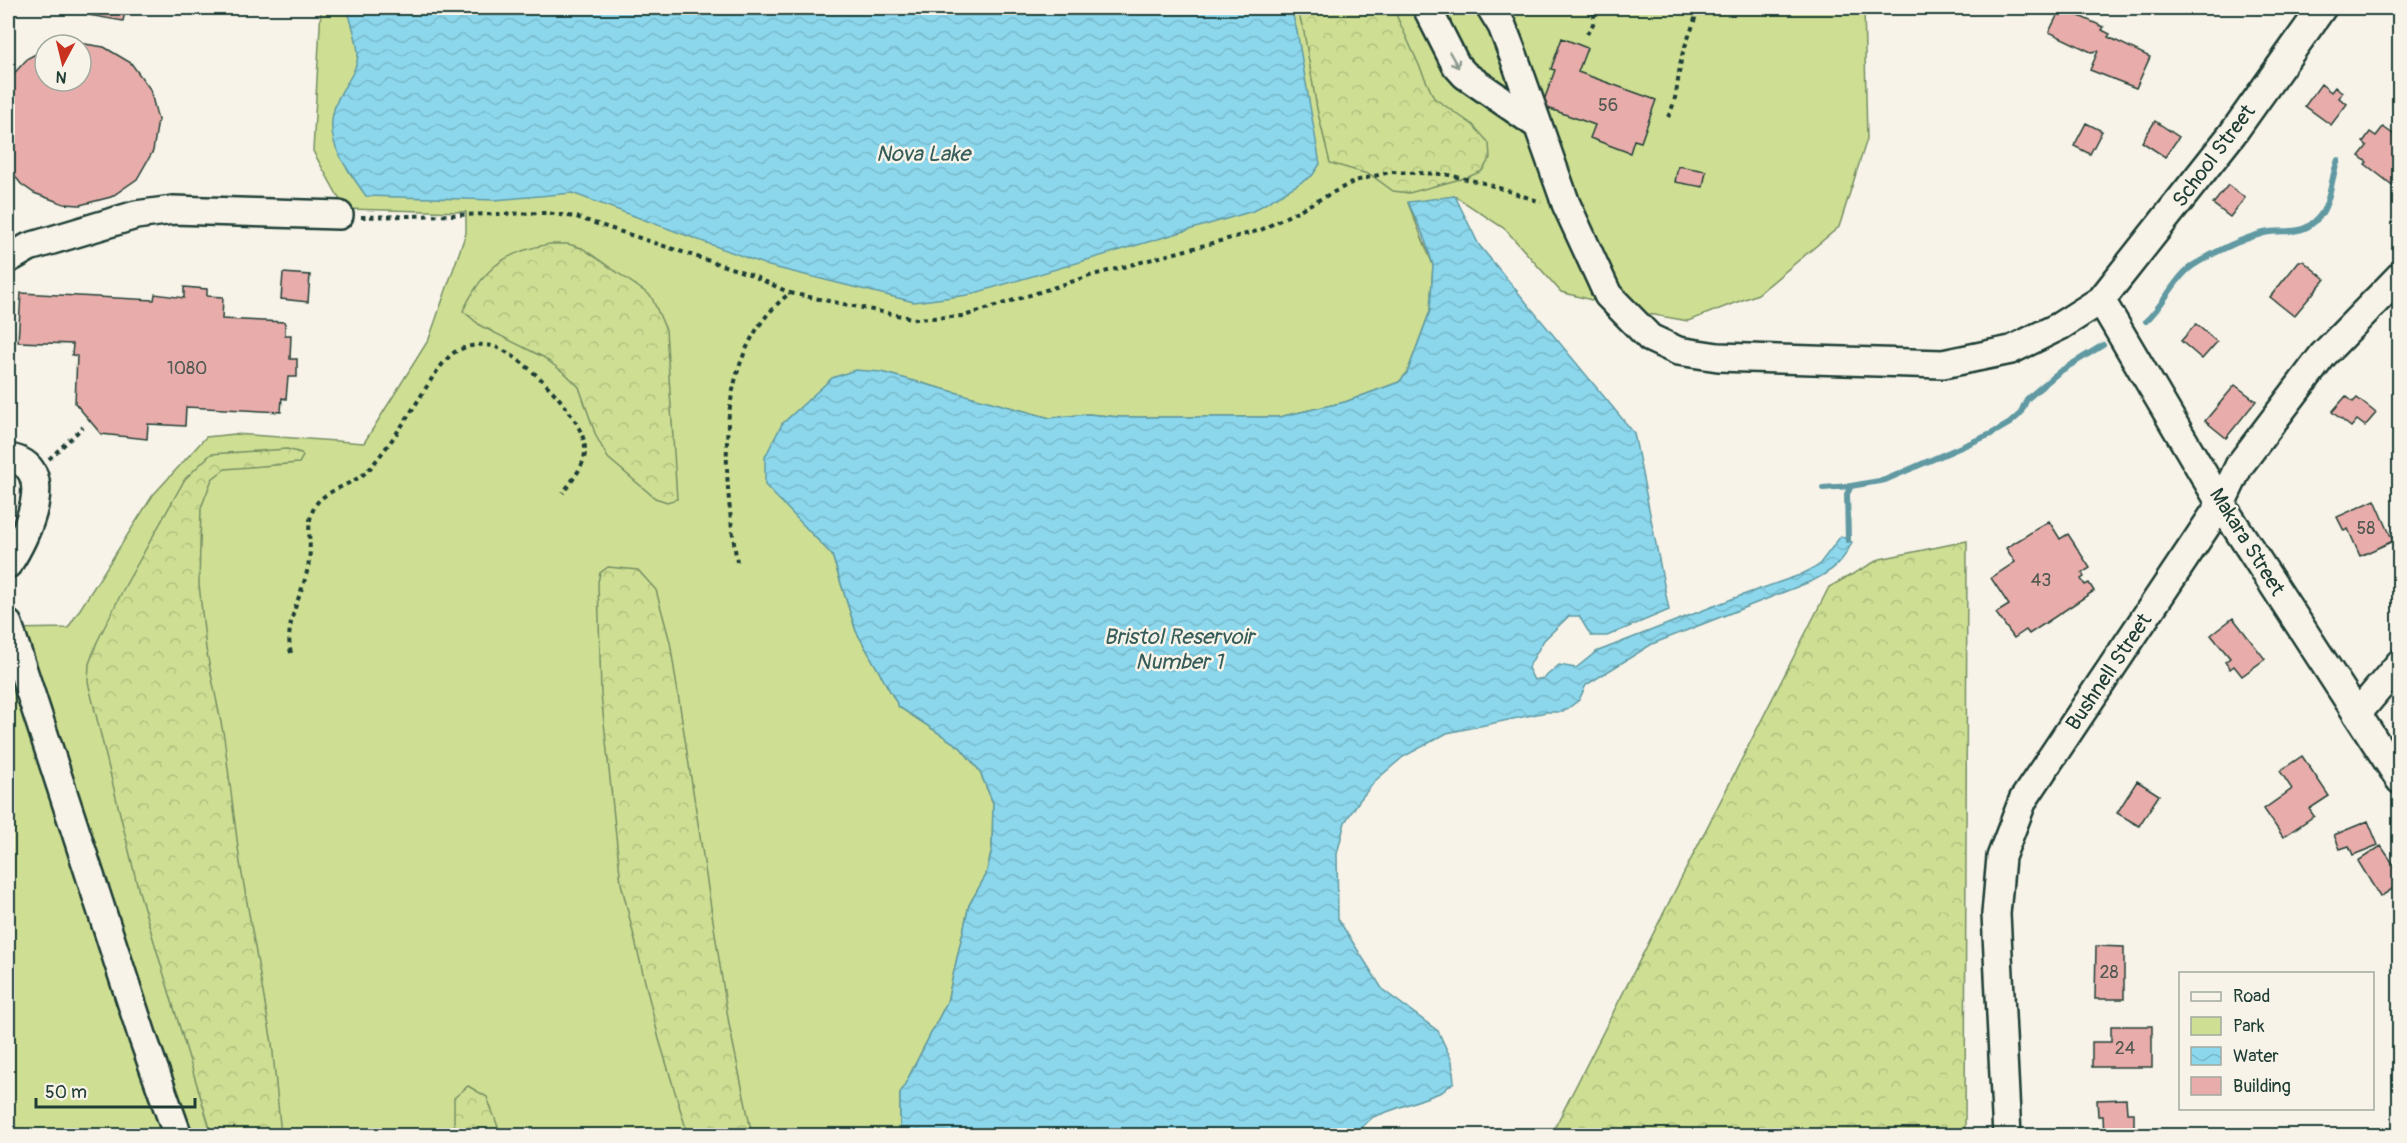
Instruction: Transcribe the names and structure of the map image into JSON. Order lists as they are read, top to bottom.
{
  "streets": {
    "street": ["School Street", "Makara Street", "Bushnell Street"]
  },
  "crossings": [
    ["School Street", "Makara Street"],
    ["Makara Street", "Bushnell Street"]
  ],
  "water": ["Nova Lake", "Bristol Reservoir Number 1"],
  "house_numbers": [
    "56",
    "1080",
    "58",
    "43",
    "28",
    "24"
  ],
  "legend": [
    "Road",
    "Park",
    "Water",
    "Building"
  ],
  "scale_bar": "50 m",
  "north": "bottom"
}
